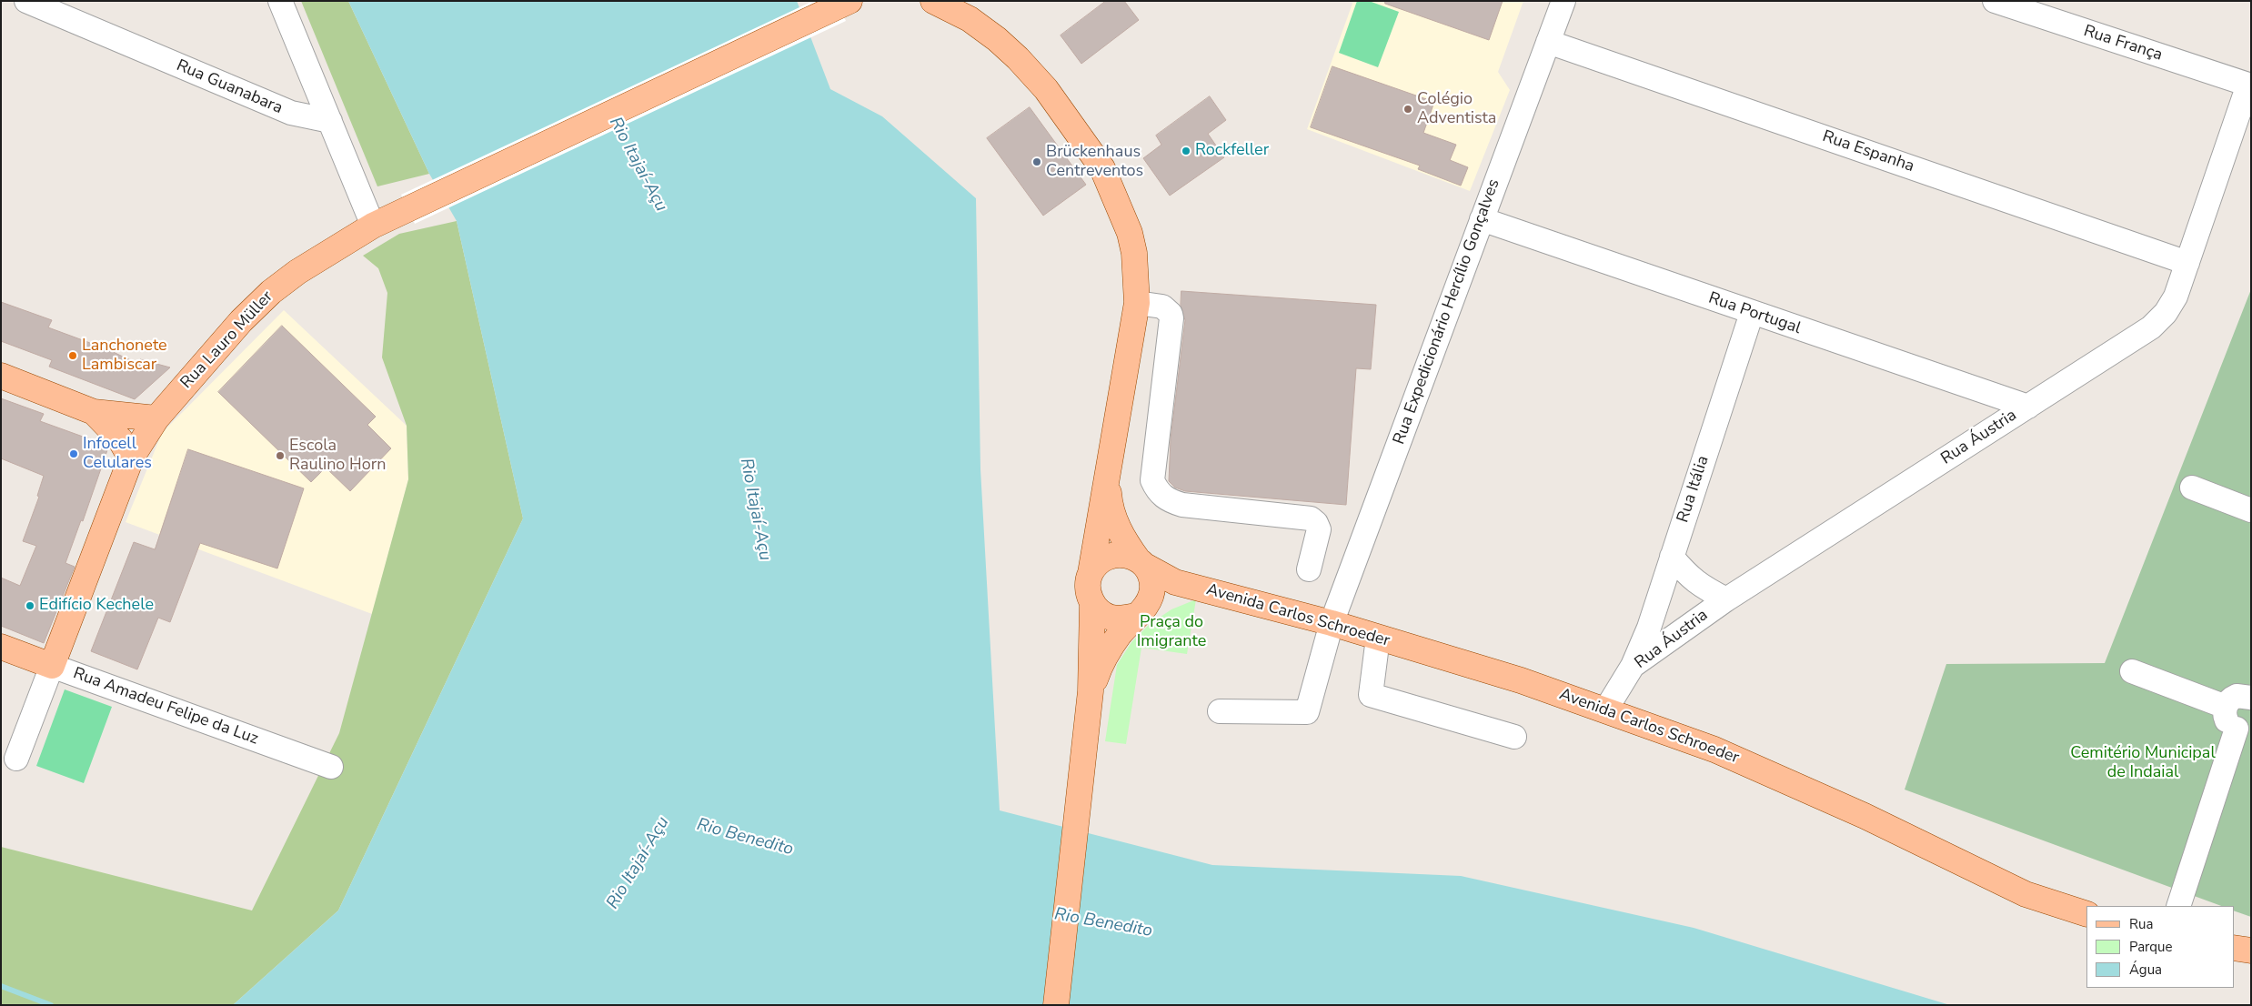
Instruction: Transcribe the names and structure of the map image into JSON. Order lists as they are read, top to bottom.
{
  "streets": {
    "main road": ["Rua Lauro Müller", "Avenida Carlos Schroeder", "Rua Amadeu Felipe da Luz"],
    "street": [
      "Rua França",
      "Rua Guanabara",
      "Rua Espanha",
      "Rua Expedicionário Hercílio Gonçalves",
      "Rua Portugal",
      "Rua Áustria",
      "Rua Itália"
    ]
  },
  "crossings": [
    ["Rua França", "Rua Áustria"],
    ["Rua Espanha", "Rua Expedicionário Hercílio Gonçalves"],
    ["Rua Espanha", "Rua Áustria"],
    ["Rua Expedicionário Hercílio Gonçalves", "Rua Portugal"],
    ["Rua Expedicionário Hercílio Gonçalves", "Avenida Carlos Schroeder"],
    ["Rua Portugal", "Rua Áustria"],
    ["Rua Portugal", "Rua Itália"],
    ["Rua Lauro Müller", "Rua Amadeu Felipe da Luz"],
    ["Rua Áustria", "Rua Itália"],
    ["Rua Áustria", "Avenida Carlos Schroeder"]
  ],
  "water": ["Rio Itajaí-Açu", "Rio Benedito"],
  "parks": ["Praça do Imigrante", "Cemitério Municipal de Indaial"],
  "places": [
    "Colégio Adventista",
    "Rockfeller",
    "Brückenhaus Centreventos",
    "Lanchonete Lambiscar",
    "Infocell Celulares",
    "Escola Raulino Horn",
    "Edifício Kechele"
  ],
  "legend": ["Rua", "Parque", "Água"]
}
